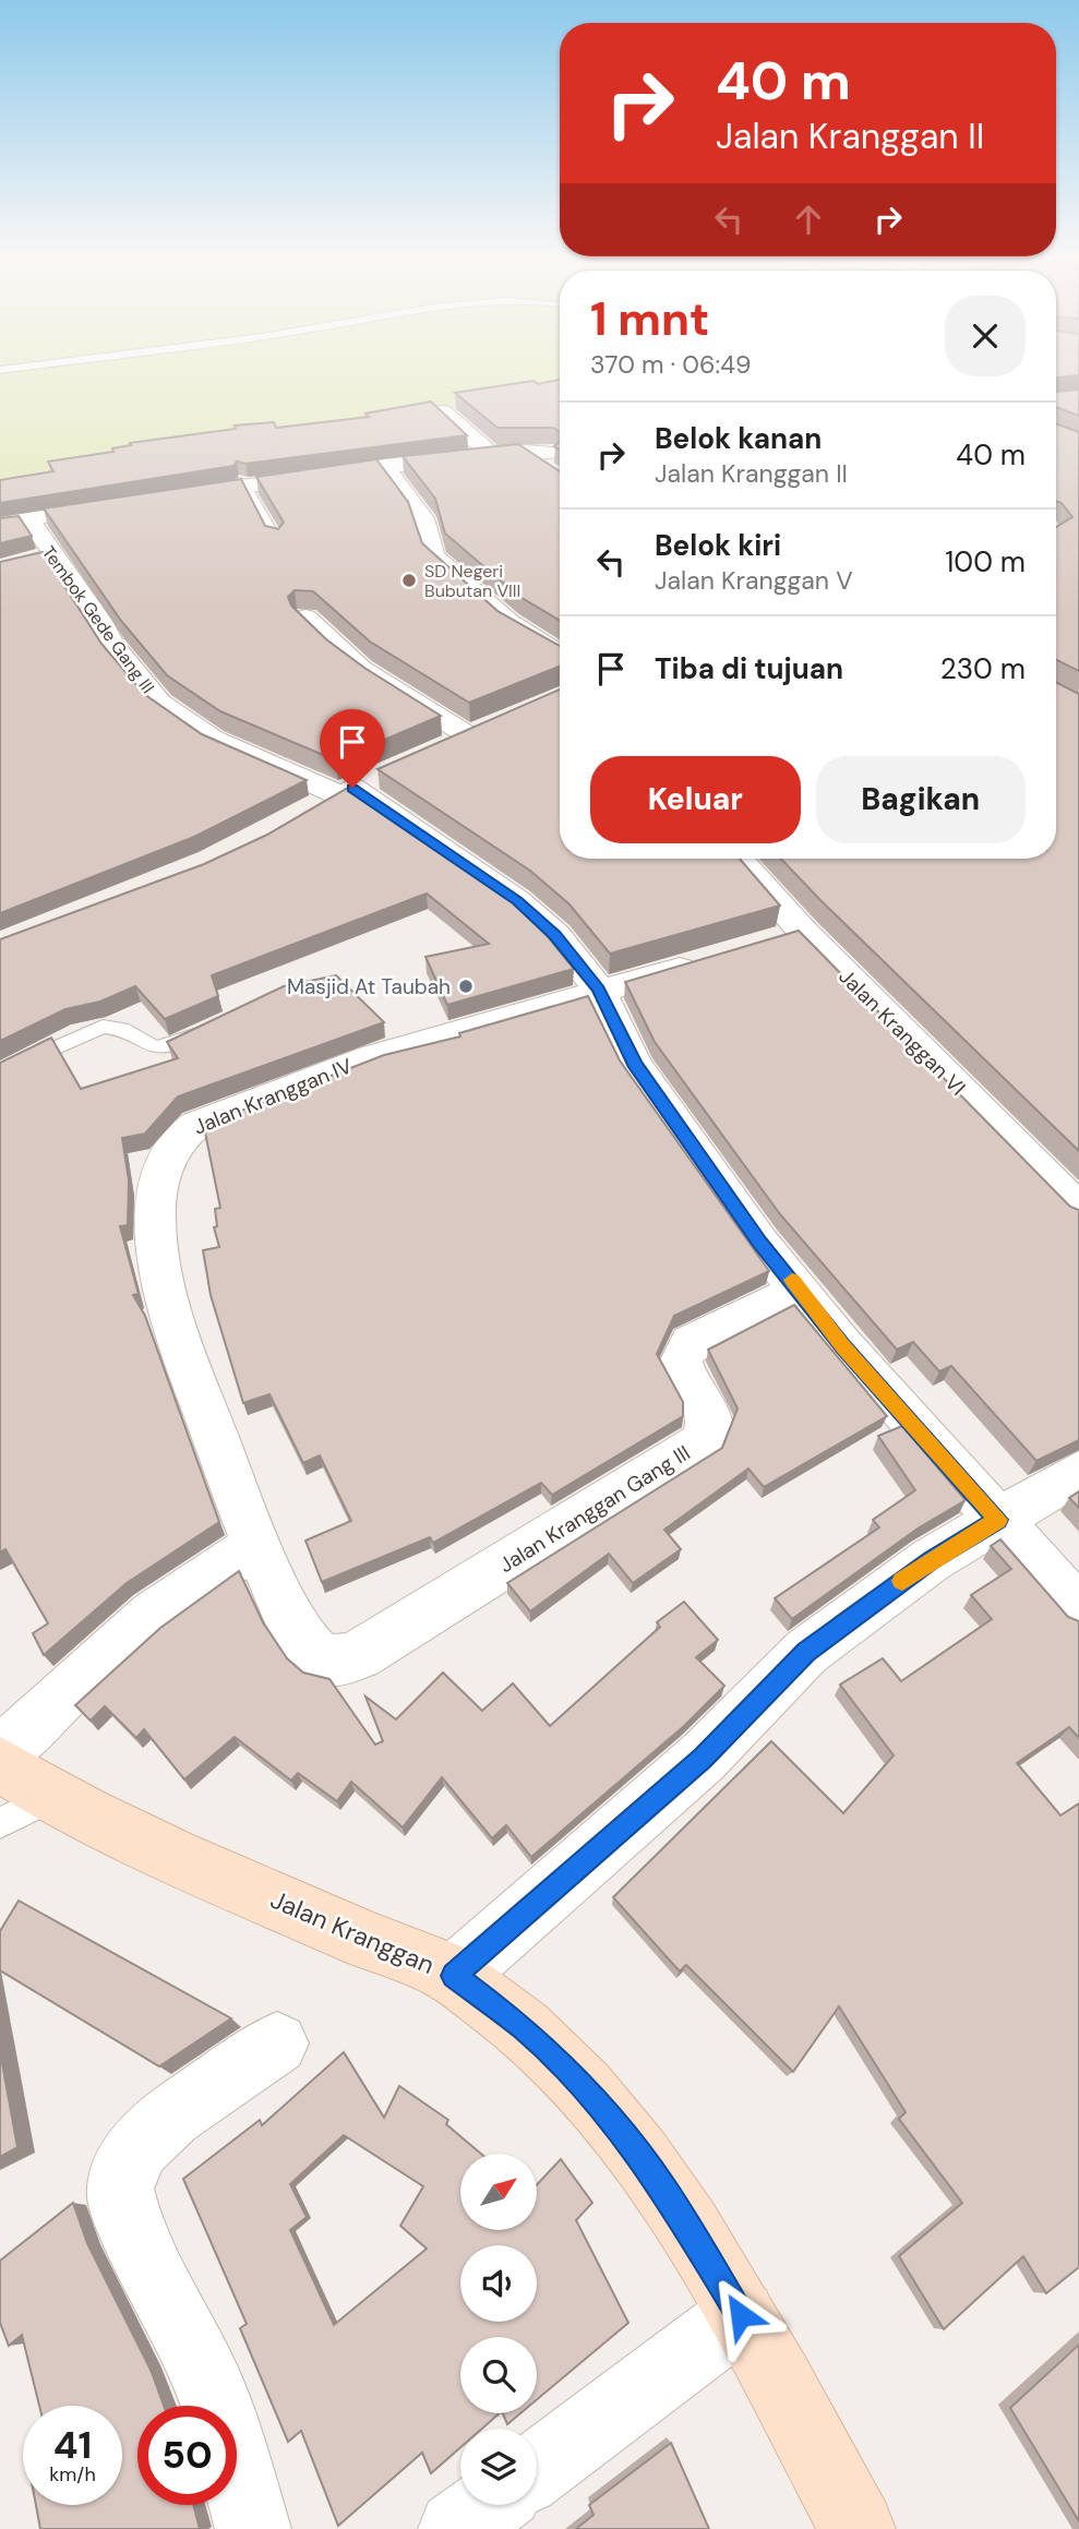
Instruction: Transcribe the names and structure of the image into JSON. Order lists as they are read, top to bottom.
{
  "streets": {
    "main road": ["Jalan Kranggan"],
    "street": [
      "Tembok Gede Gang III",
      "Jalan Kranggan VI",
      "Jalan Kranggan IV",
      "Jalan Kranggan Gang III"
    ]
  },
  "crossings": [
    ["Tembok Gede Gang III", "Jalan Kranggan IV"],
    ["Tembok Gede Gang III", "Jalan Kranggan Gang III"],
    ["Jalan Kranggan IV", "Jalan Kranggan Gang III"]
  ],
  "places": ["SD Negeri Bubutan VIII", "Masjid At Taubah"],
  "north": "top right",
  "page": {
    "turn": ["40 m", "Jalan Kranggan II"],
    "heading": ["1 mnt", "370 m · 06:49"],
    "list": [
      {
        "name": "Belok kanan",
        "note": "Jalan Kranggan II",
        "value": "40 m"
      },
      {
        "name": "Belok kiri",
        "note": "Jalan Kranggan V",
        "value": "100 m"
      },
      {
        "name": "Tiba di tujuan",
        "value": "230 m"
      }
    ],
    "buttons": ["Keluar", "Bagikan"],
    "speed": "41 km/h",
    "limit": "50"
  }
}
